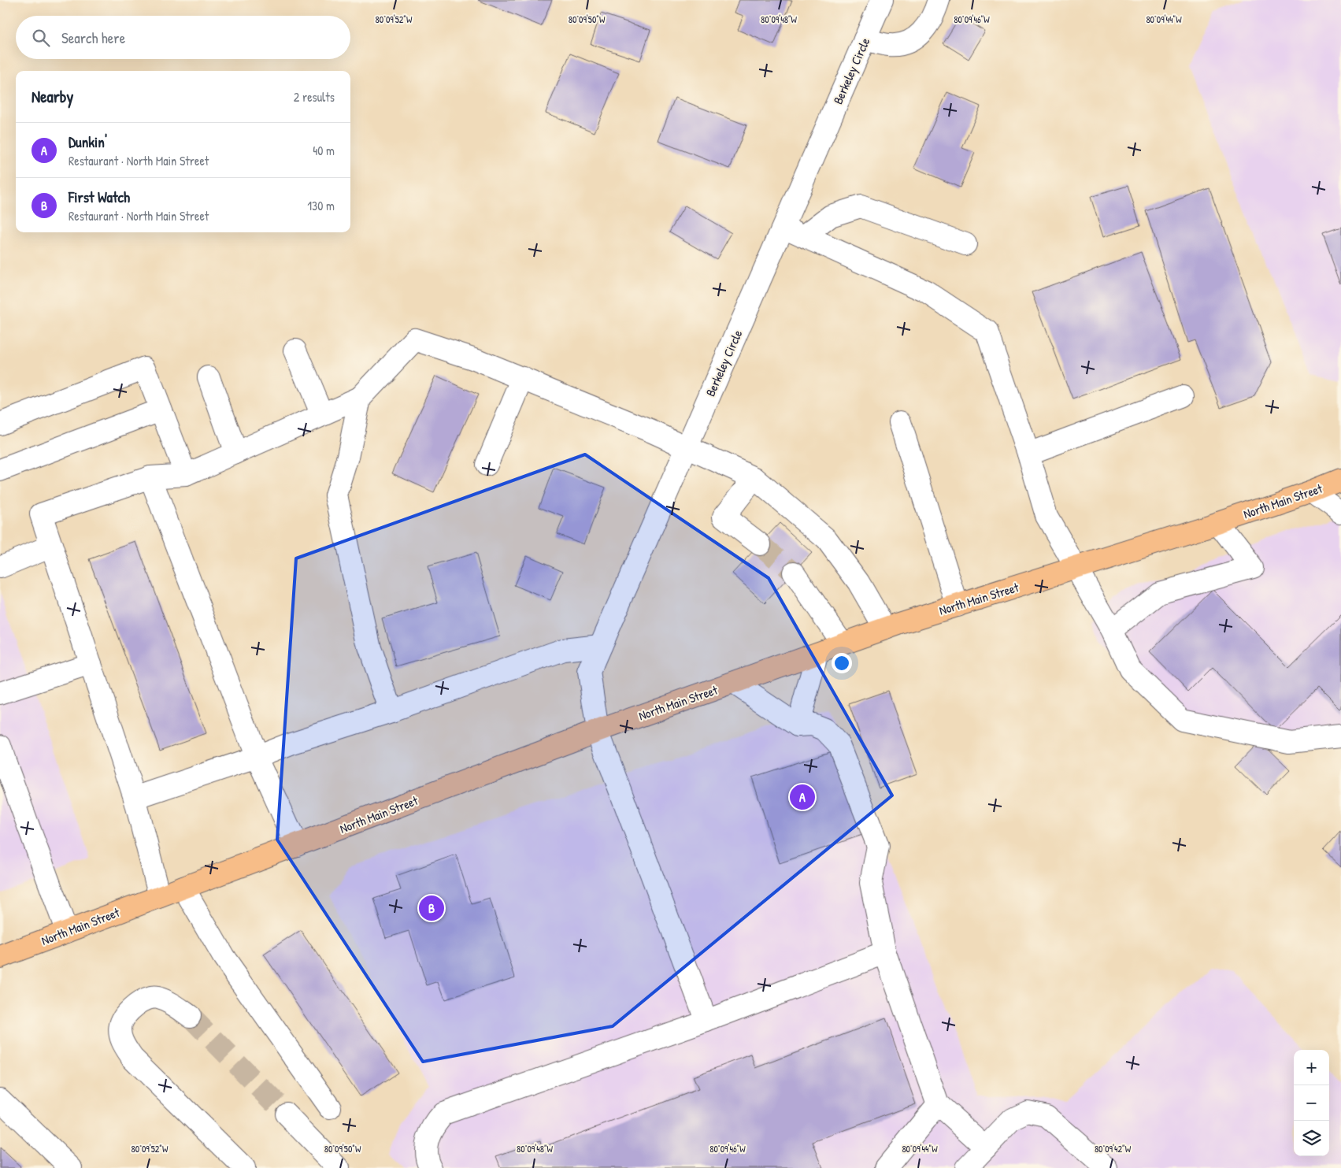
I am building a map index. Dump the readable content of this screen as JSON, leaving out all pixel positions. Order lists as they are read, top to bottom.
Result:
{
  "streets": {
    "main road": ["North Main Street"],
    "street": ["Berkeley Circle"]
  },
  "crossings": [
    ["Berkeley Circle", "North Main Street"]
  ],
  "page": {
    "search": "Search here",
    "heading": ["Nearby", "2 results"],
    "list": [
      {
        "mark": "A",
        "name": "Dunkin'",
        "note": "Restaurant · North Main Street",
        "value": "40 m"
      },
      {
        "mark": "B",
        "name": "First Watch",
        "note": "Restaurant · North Main Street",
        "value": "130 m"
      }
    ],
    "pins": ["A", "B"],
    "map_buttons": ["+", "−"]
  },
  "coordinates": [
    "80°09'52\"W",
    "80°09'50\"W",
    "80°09'48\"W",
    "80°09'46\"W",
    "80°09'44\"W",
    "80°09'42\"W"
  ]
}
